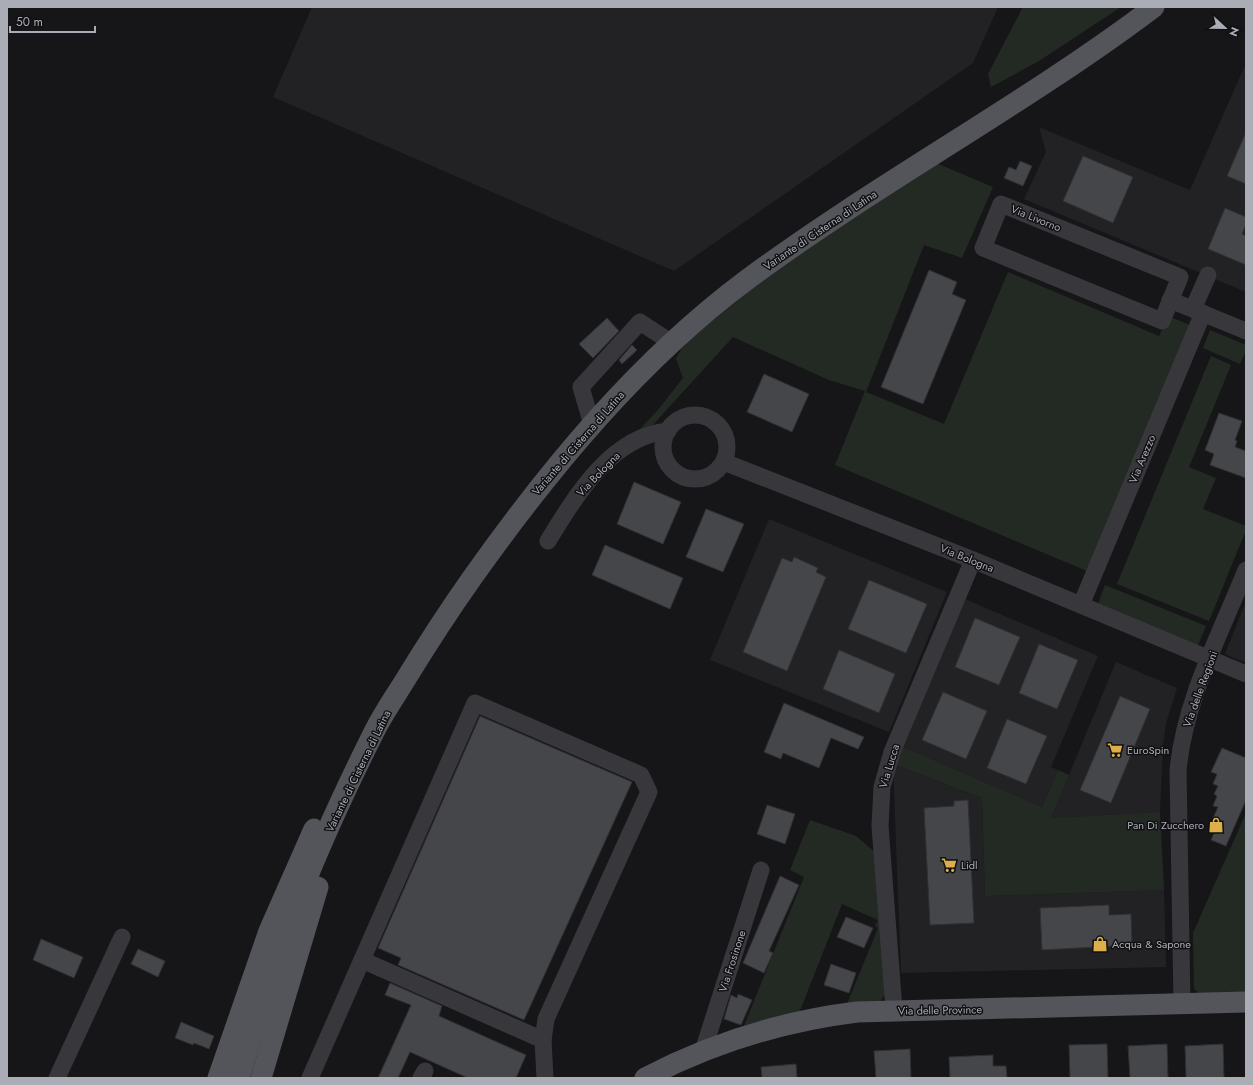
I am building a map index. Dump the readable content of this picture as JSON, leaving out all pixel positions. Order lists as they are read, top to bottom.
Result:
{
  "streets": {
    "main road": ["Variante di Cisterna di Latina", "Via delle Province"],
    "street": [
      "Via Livorno",
      "Via Arezzo",
      "Via Bologna",
      "Via delle Regioni",
      "Via Lucca",
      "Via Frosinone"
    ]
  },
  "crossings": [
    ["Via Arezzo", "Via Bologna"],
    ["Via Bologna", "Via delle Regioni"],
    ["Via Bologna", "Via Lucca"],
    ["Via delle Regioni", "Via delle Province"],
    ["Via Lucca", "Via delle Province"],
    ["Via Frosinone", "Via delle Province"]
  ],
  "places": {
    "supermarket": ["EuroSpin", "Lidl"],
    "shop": ["Pan Di Zucchero", "Acqua & Sapone"]
  },
  "scale_bar": "50 m",
  "north": "right"
}
